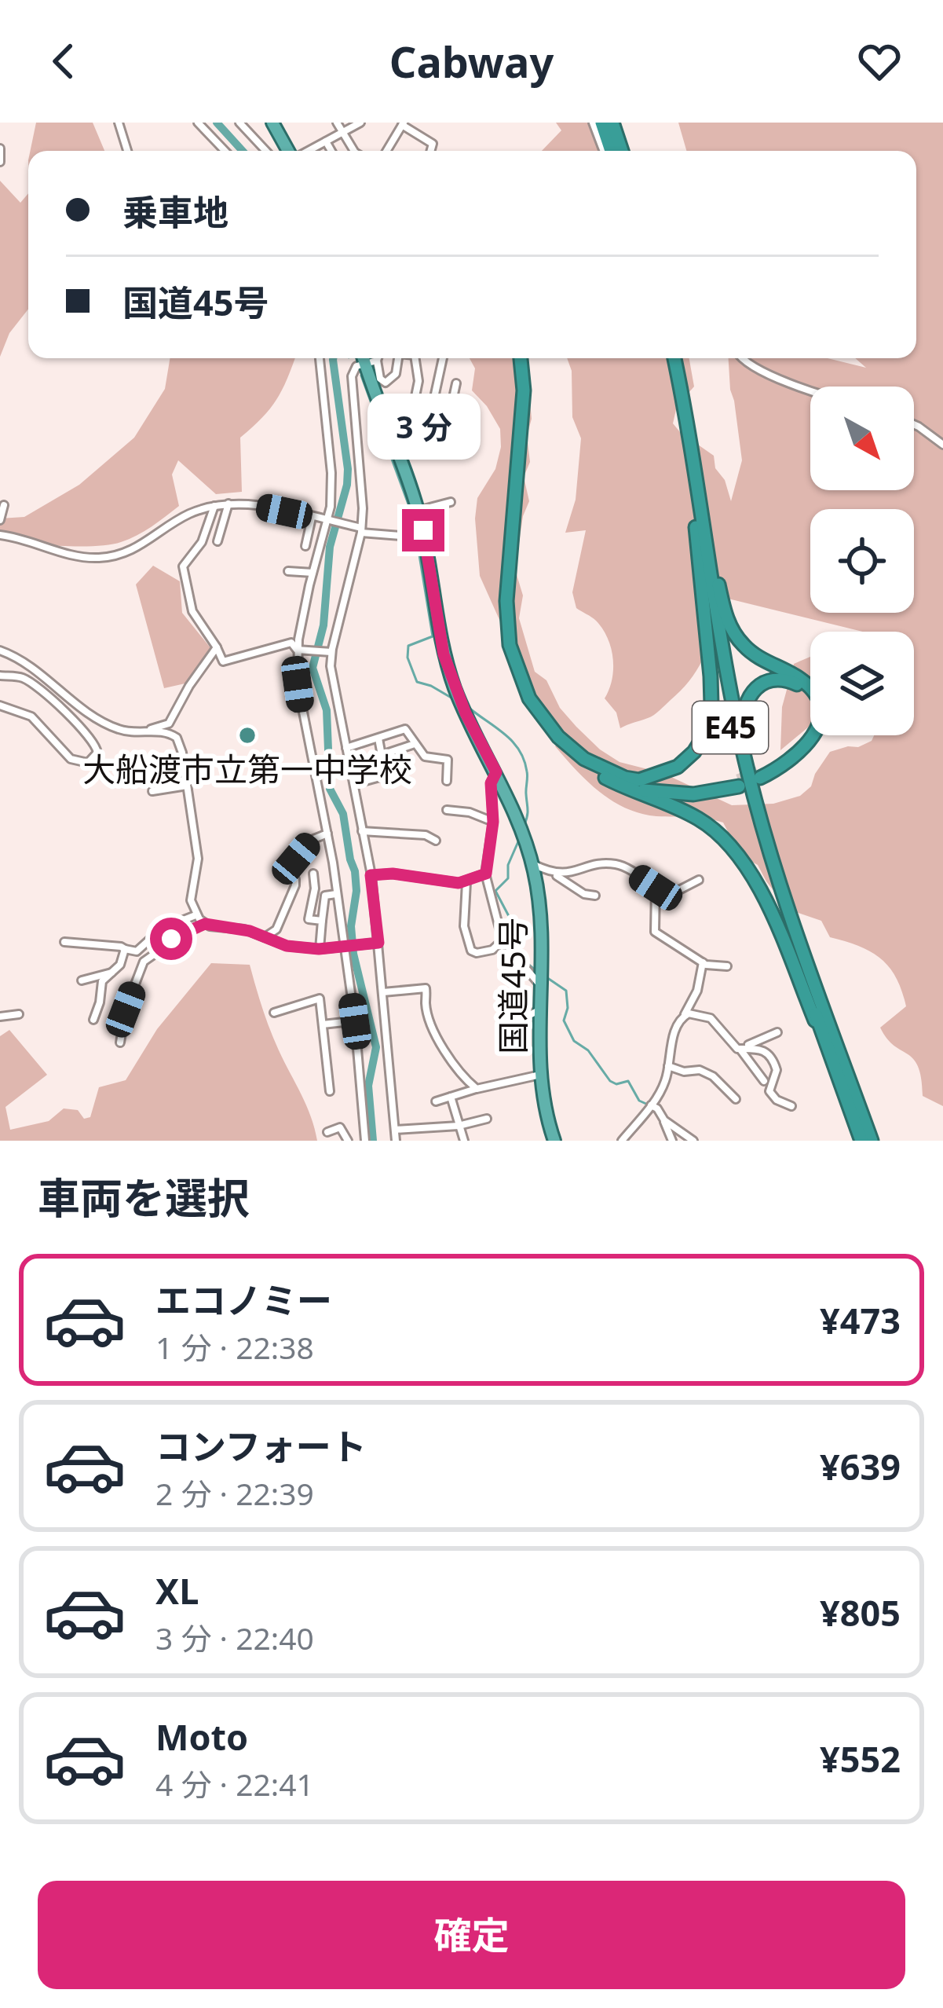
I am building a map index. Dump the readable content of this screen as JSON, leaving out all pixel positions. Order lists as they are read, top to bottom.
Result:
{
  "streets": {
    "highway": ["E45", "国道45号"]
  },
  "places": ["大船渡市立第一中学校"],
  "north": "bottom right",
  "page": {
    "header": "Cabway",
    "banner": ["乗車地", "国道45号"],
    "bubble": "3 分",
    "heading": "車両を選択",
    "list": [
      {
        "name": "エコノミー",
        "note": "1 分 · 22:38",
        "value": "¥473"
      },
      {
        "name": "コンフォート",
        "note": "2 分 · 22:39",
        "value": "¥639"
      },
      {
        "name": "XL",
        "note": "3 分 · 22:40",
        "value": "¥805"
      },
      {
        "name": "Moto",
        "note": "4 分 · 22:41",
        "value": "¥552"
      }
    ],
    "buttons": "確定"
  }
}
